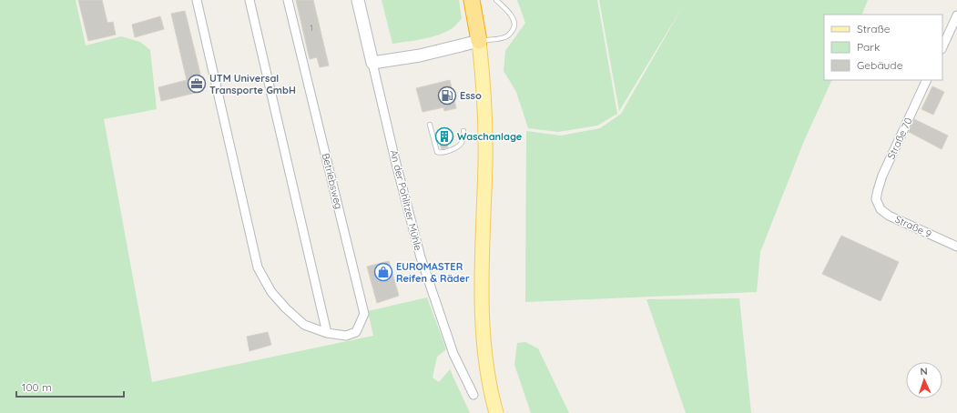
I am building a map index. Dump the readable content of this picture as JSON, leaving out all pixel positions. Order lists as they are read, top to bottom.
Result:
{
  "streets": {
    "main road": ["An der Pohlitzer Mühle"],
    "street": ["Straße 70", "Betriebsweg", "Straße 9"]
  },
  "crossings": [
    ["Straße 70", "Straße 9"]
  ],
  "places": {
    "office": ["UTM Universal Transporte GmbH"],
    "fuel station": ["Esso"],
    "building": ["Waschanlage"],
    "shop": ["EUROMASTER Reifen & Räder"]
  },
  "house_numbers": ["1"],
  "legend": ["Straße", "Park", "Gebäude"],
  "scale_bar": "100 m",
  "north": "top"
}
